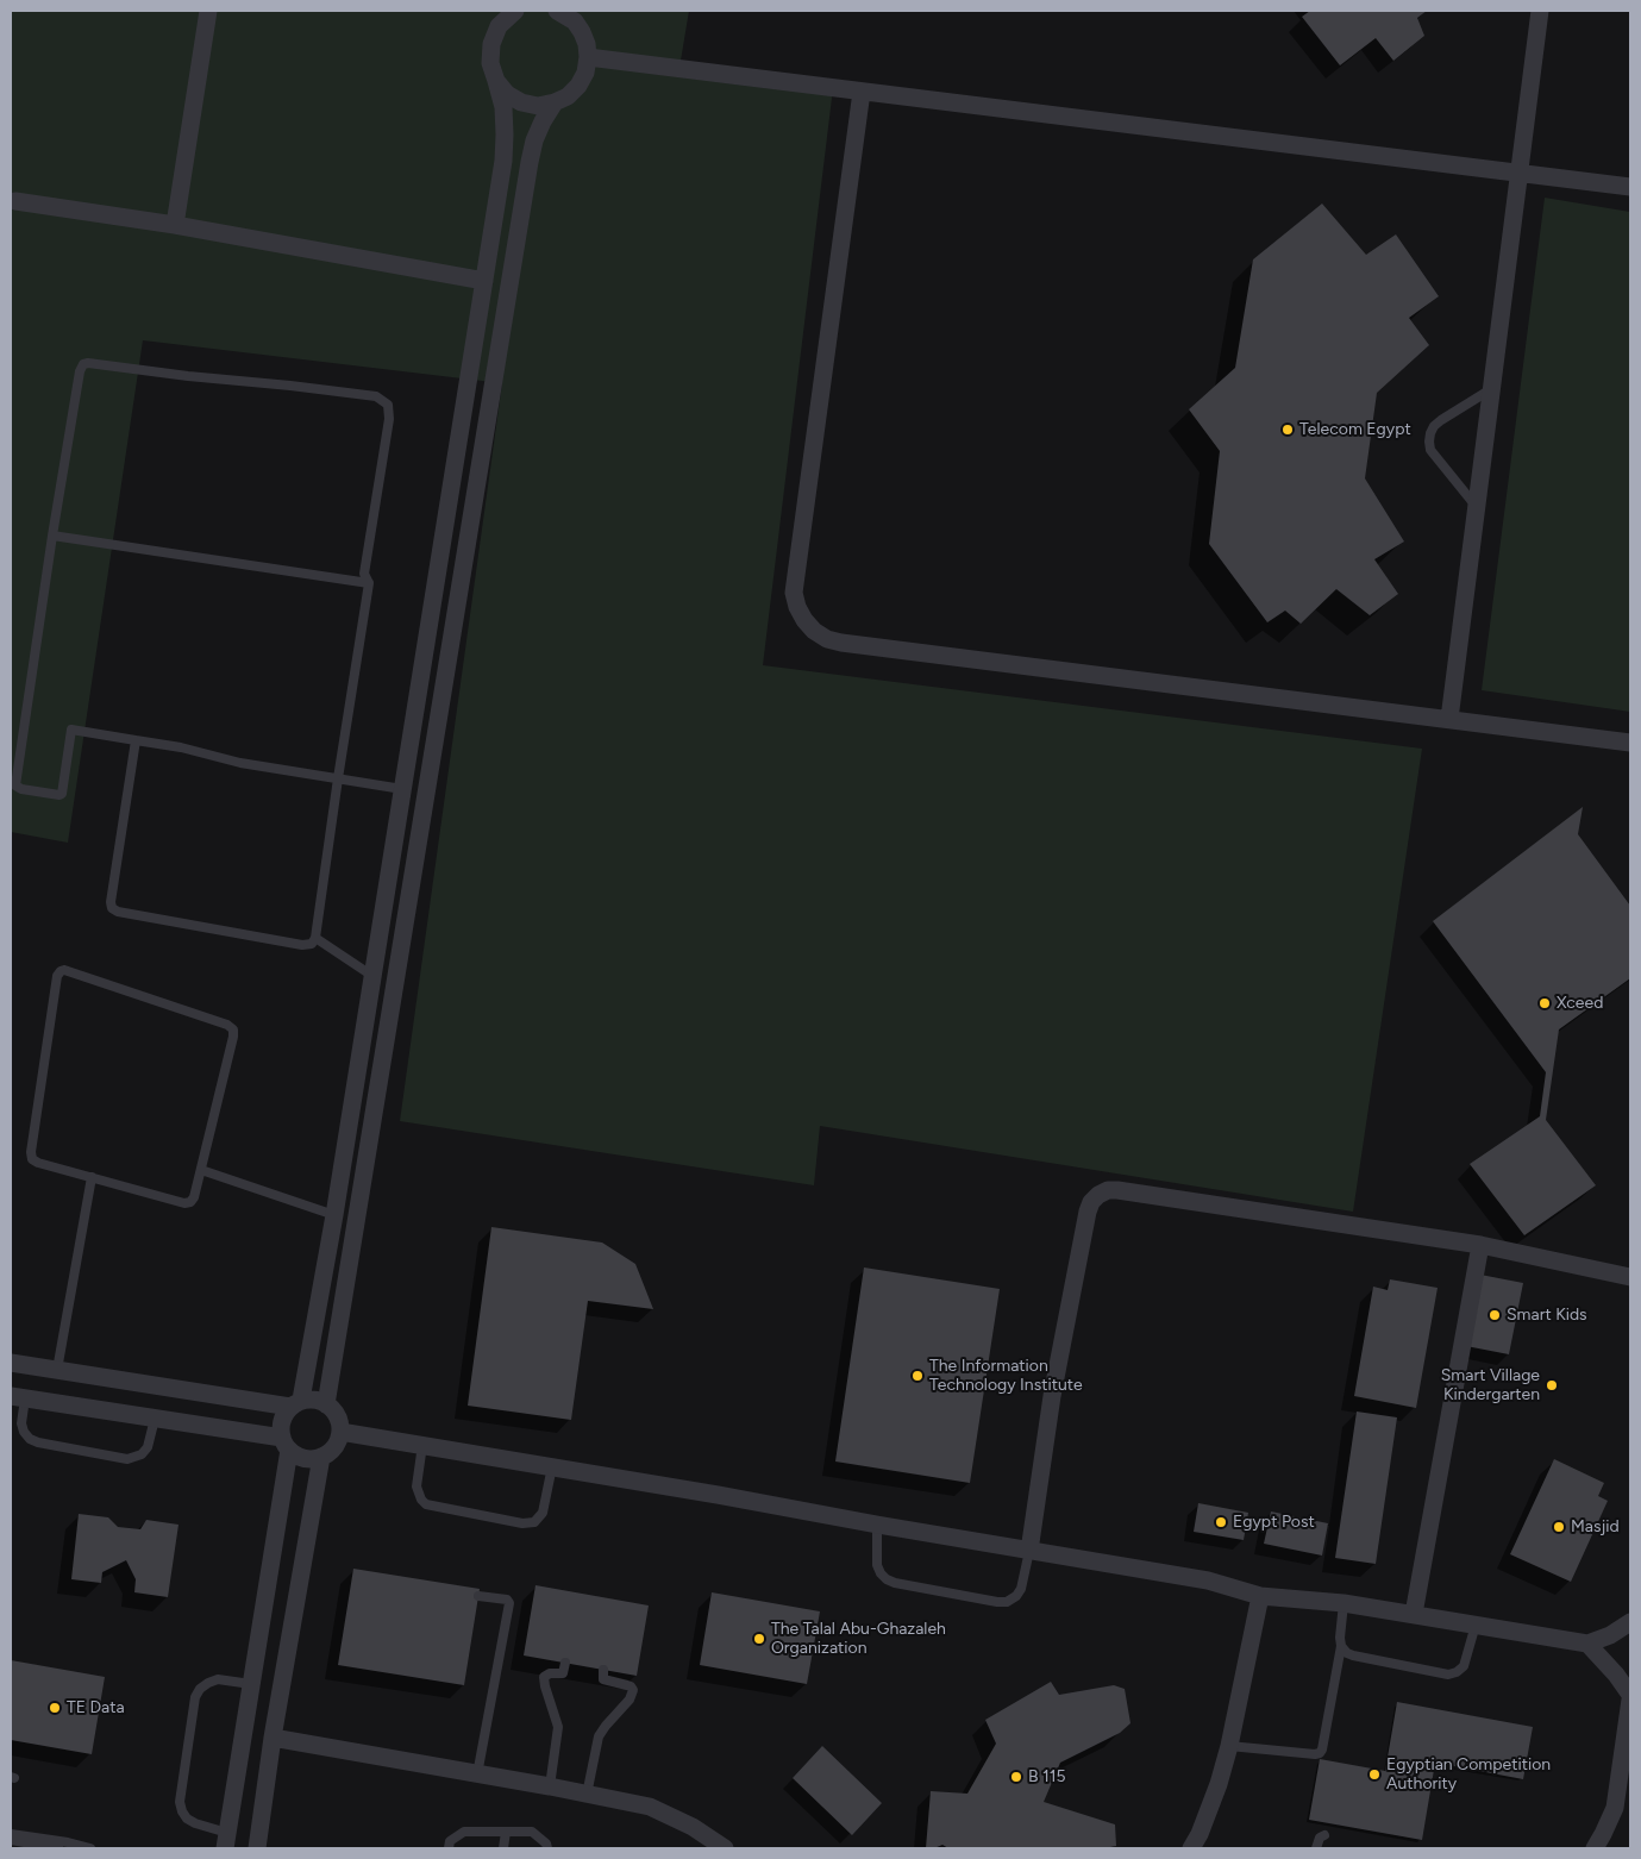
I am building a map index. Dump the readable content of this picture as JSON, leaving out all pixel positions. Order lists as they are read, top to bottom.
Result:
{
  "places": [
    "Telecom Egypt",
    "Xceed",
    "Smart Kids",
    "The Information Technology Institute",
    "Smart Village Kindergarten",
    "Egypt Post",
    "Masjid",
    "The Talal Abu-Ghazaleh Organization",
    "TE Data",
    "Egyptian Competition Authority",
    "B 115"
  ]
}
